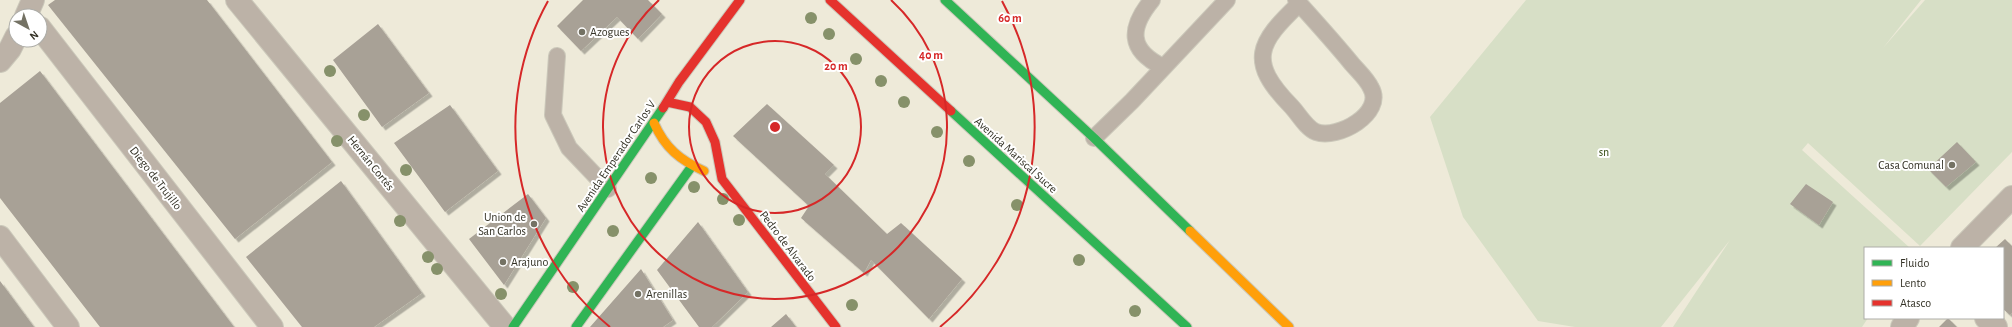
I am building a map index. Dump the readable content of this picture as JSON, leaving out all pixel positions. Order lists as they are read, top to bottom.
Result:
{
  "streets": {
    "main road": ["Avenida Mariscal Sucre", "Avenida Emperador Carlos V", "Pedro de Alvarado"],
    "street": ["Hernán Cortés", "Diego de Trujillo"]
  },
  "crossings": [
    ["Avenida Emperador Carlos V", "Pedro de Alvarado"]
  ],
  "parks": ["sn"],
  "places": [
    "Azogues",
    "Casa Comunal",
    "Union de San Carlos",
    "Arajuno",
    "Arenillas"
  ],
  "legend": ["Fluido", "Lento", "Atasco"],
  "north": "bottom right",
  "rings": ["60 m", "40 m", "20 m"]
}
